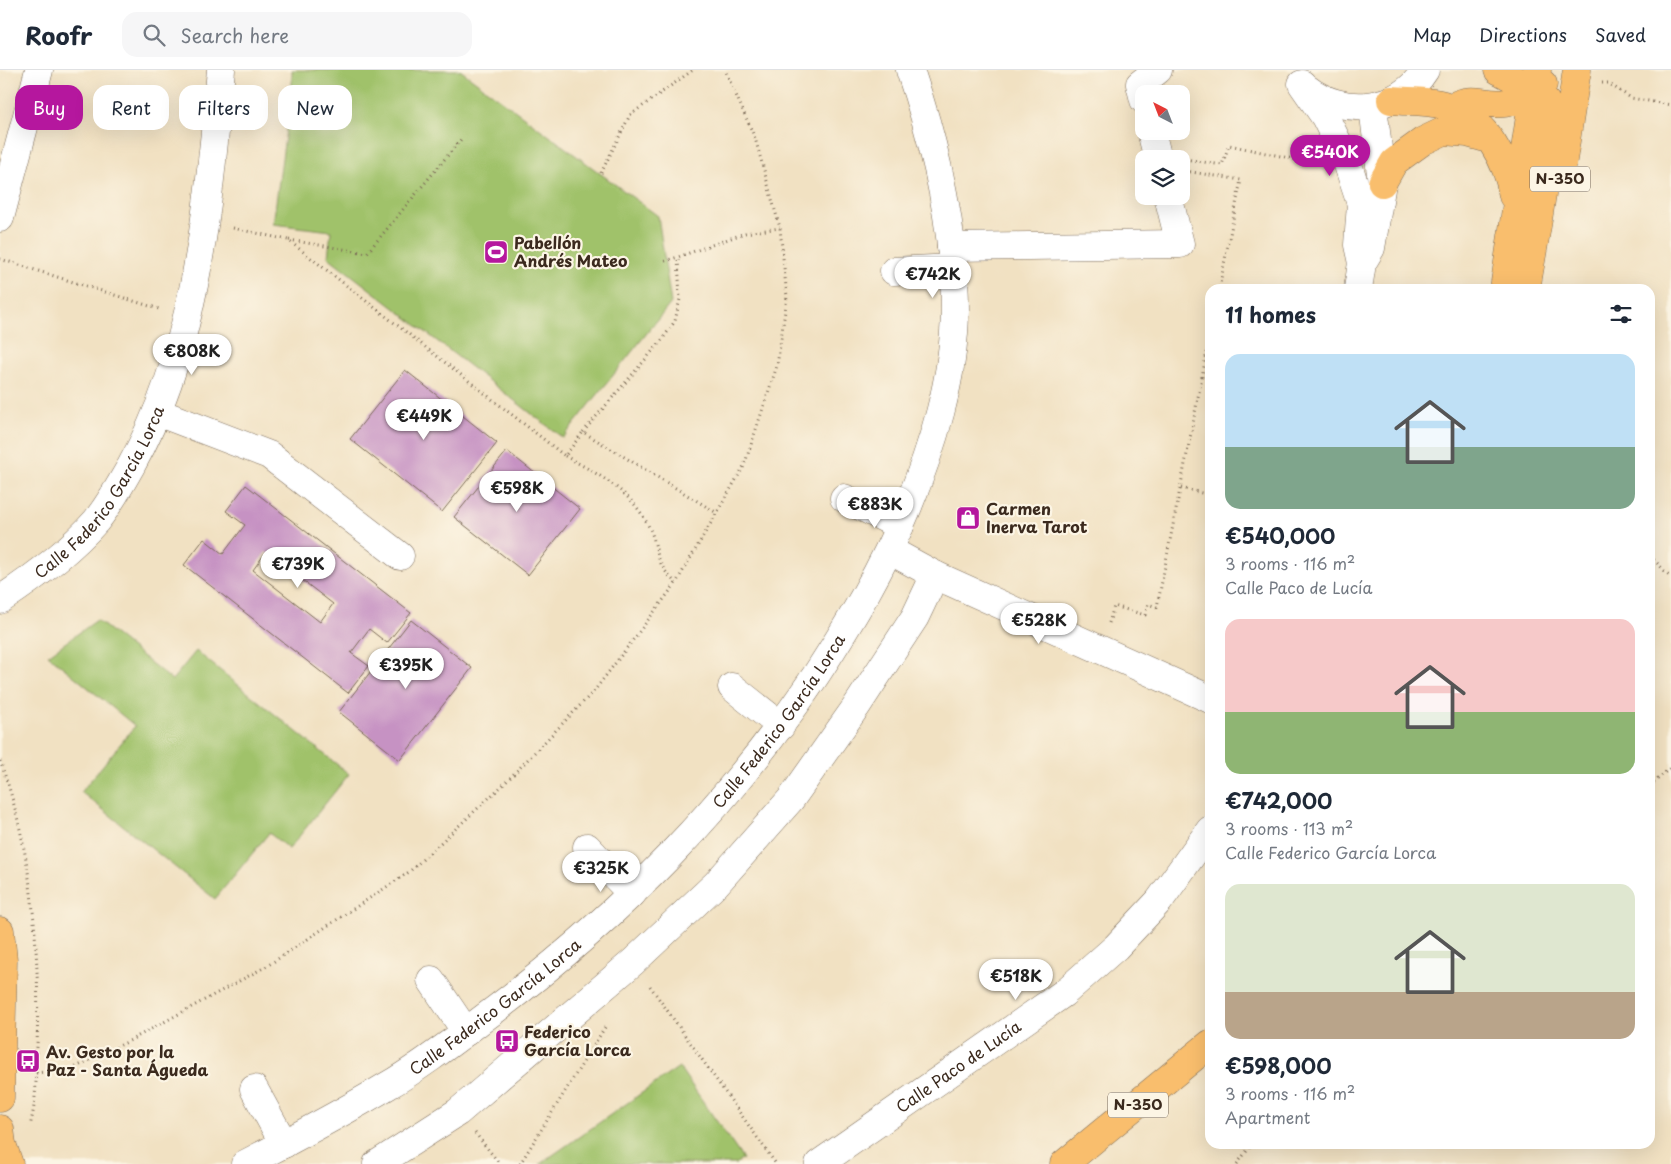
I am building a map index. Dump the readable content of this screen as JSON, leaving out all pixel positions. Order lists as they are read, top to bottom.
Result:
{
  "streets": {
    "main road": ["N-350"],
    "street": ["Calle Federico García Lorca", "Calle Paco de Lucía"]
  },
  "places": {
    "sports": ["Pabellón Andrés Mateo"],
    "shop": ["Carmen Inerva Tarot"],
    "bus stop": ["Federico García Lorca", "Av. Gesto por la Paz - Santa Águeda"]
  },
  "north": "top left",
  "page": {
    "header": "Roofr",
    "search": "Search here",
    "nav": ["Map", "Directions", "Saved"],
    "chip": [
      "Buy",
      "Rent",
      "Filters",
      "New"
    ],
    "price": [
      "€540K",
      "€742K",
      "€808K",
      "€449K",
      "€598K",
      "€883K",
      "€739K",
      "€528K",
      "€395K",
      "€325K",
      "€518K"
    ],
    "heading": "11 homes",
    "list": [
      {
        "name": "€540,000",
        "note": "3 rooms · 116 m² · Calle Paco de Lucía"
      },
      {
        "name": "€742,000",
        "note": "3 rooms · 113 m² · Calle Federico García Lorca"
      },
      {
        "name": "€598,000",
        "note": "3 rooms · 116 m² · Apartment"
      }
    ]
  }
}
